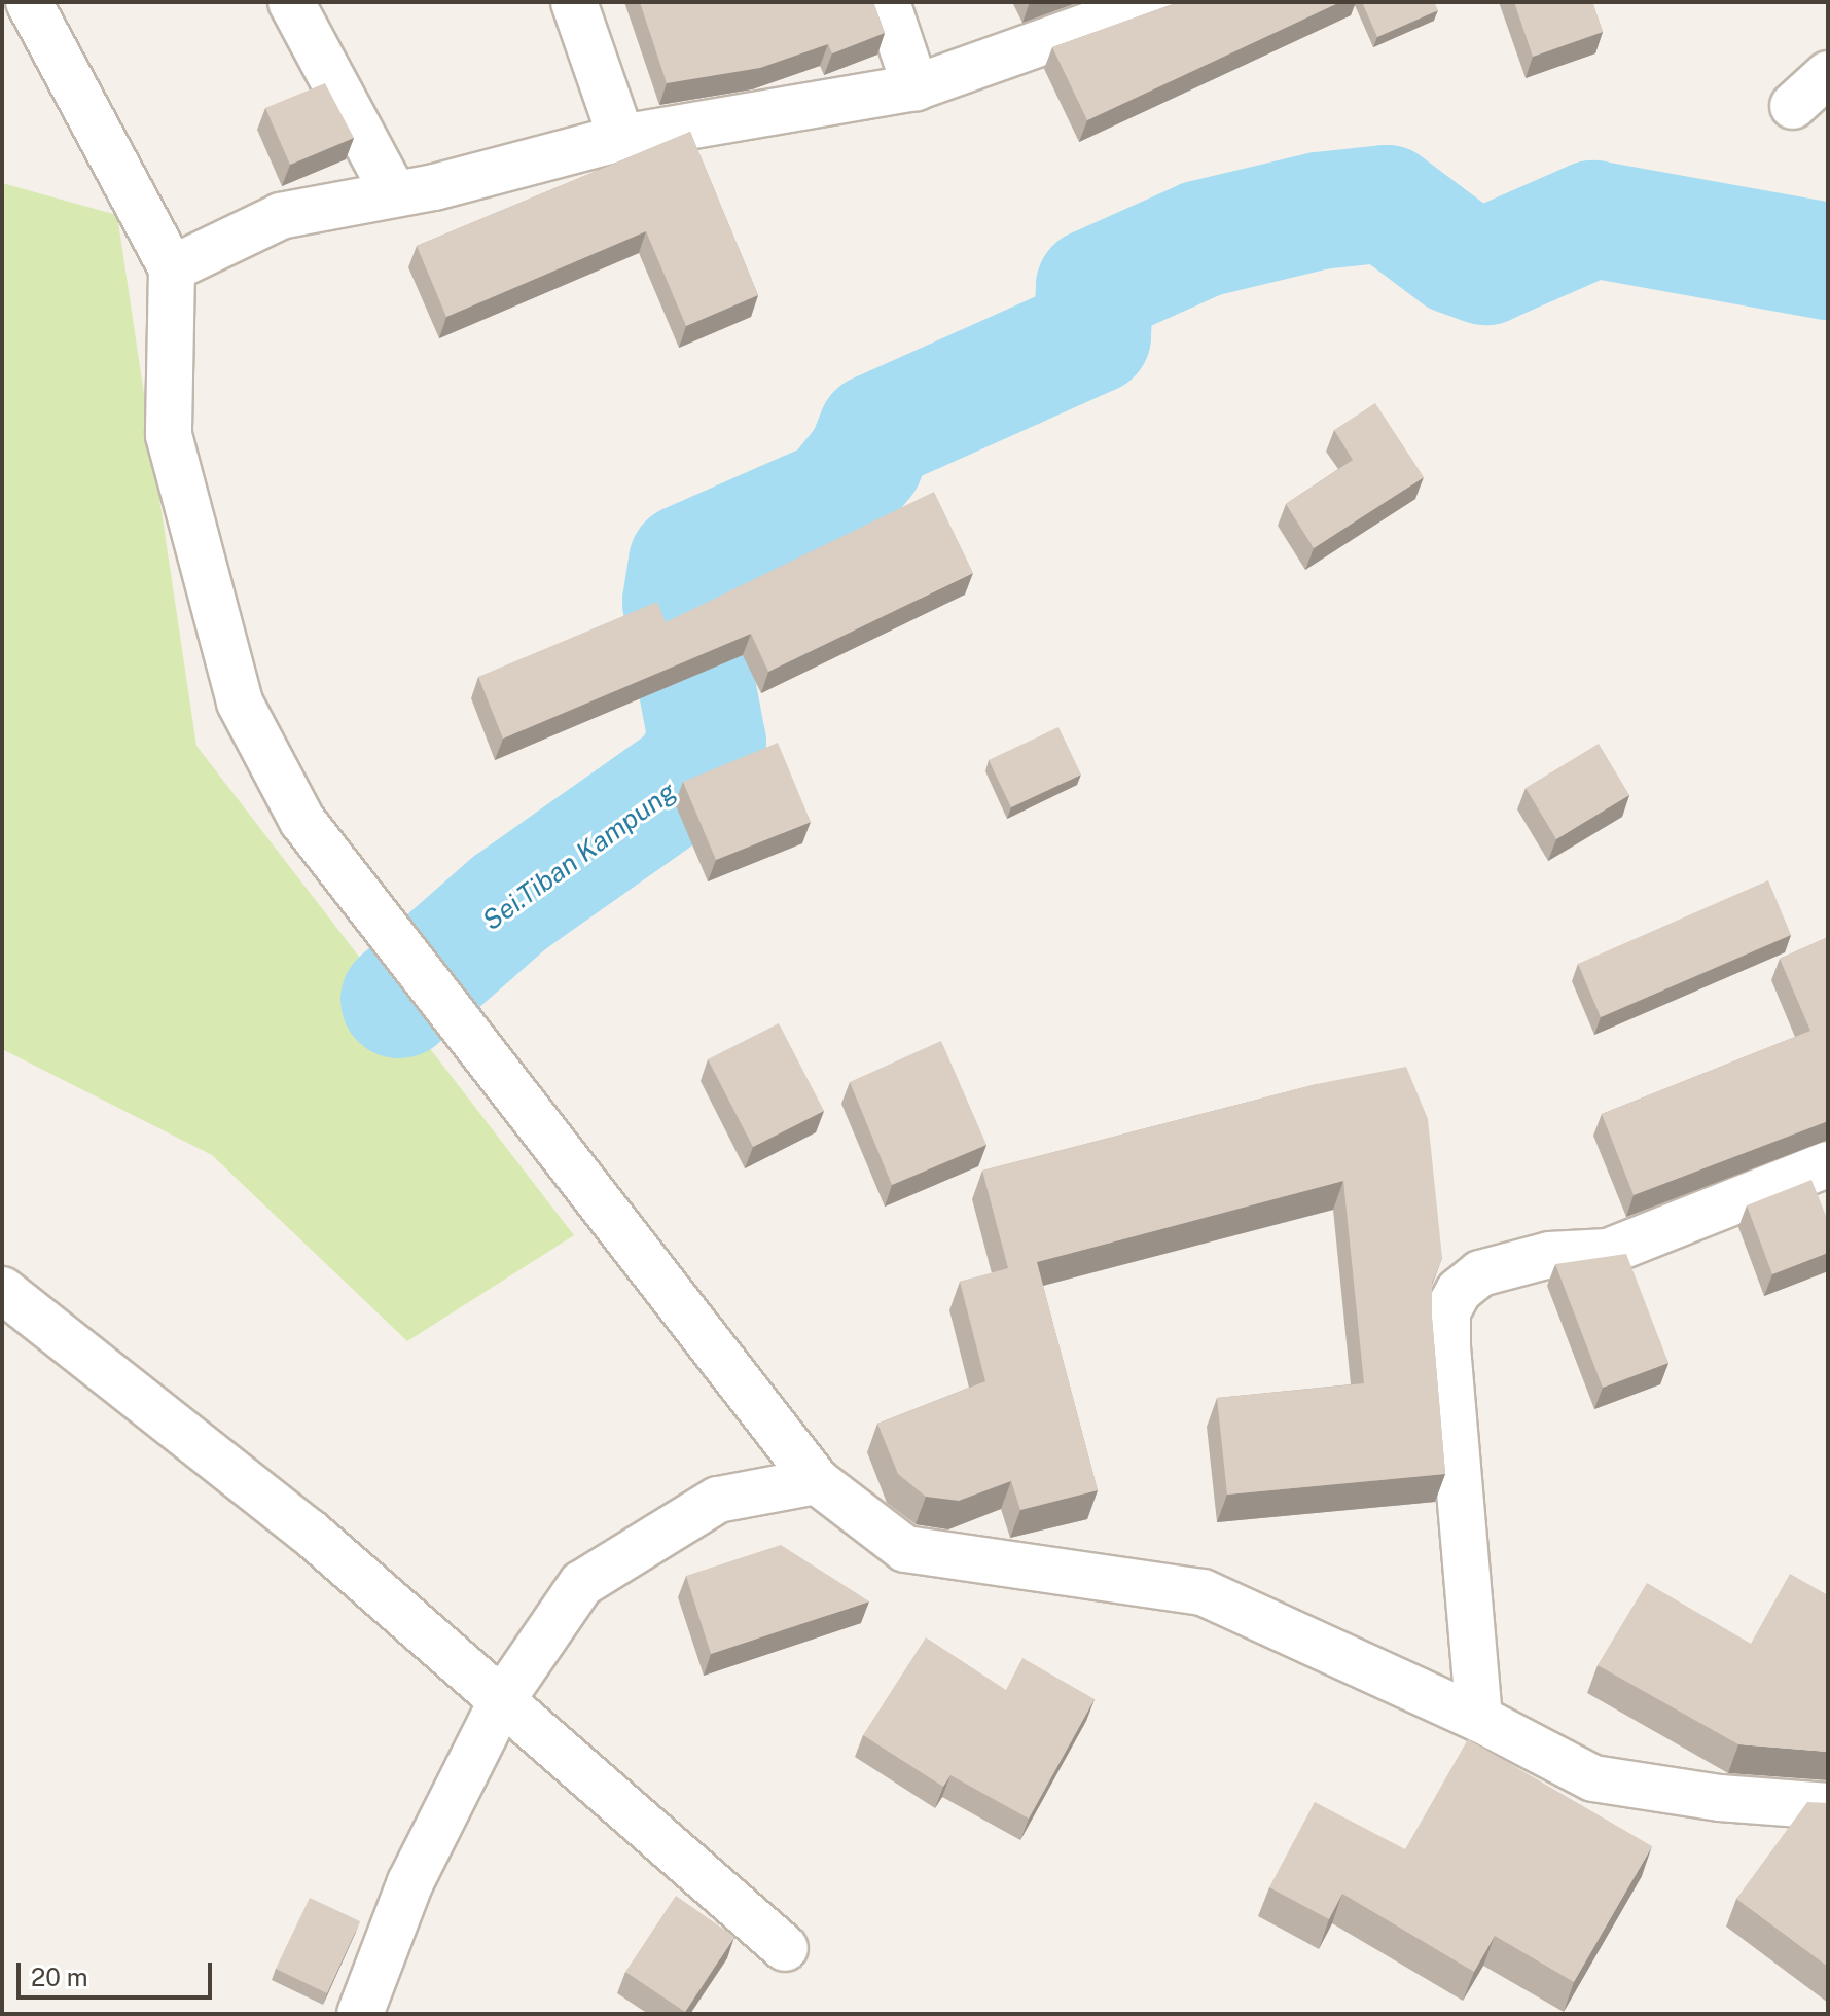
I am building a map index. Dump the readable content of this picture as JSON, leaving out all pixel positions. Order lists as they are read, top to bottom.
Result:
{
  "water": ["Sei.Tiban Kampung"],
  "scale_bar": "20 m"
}
